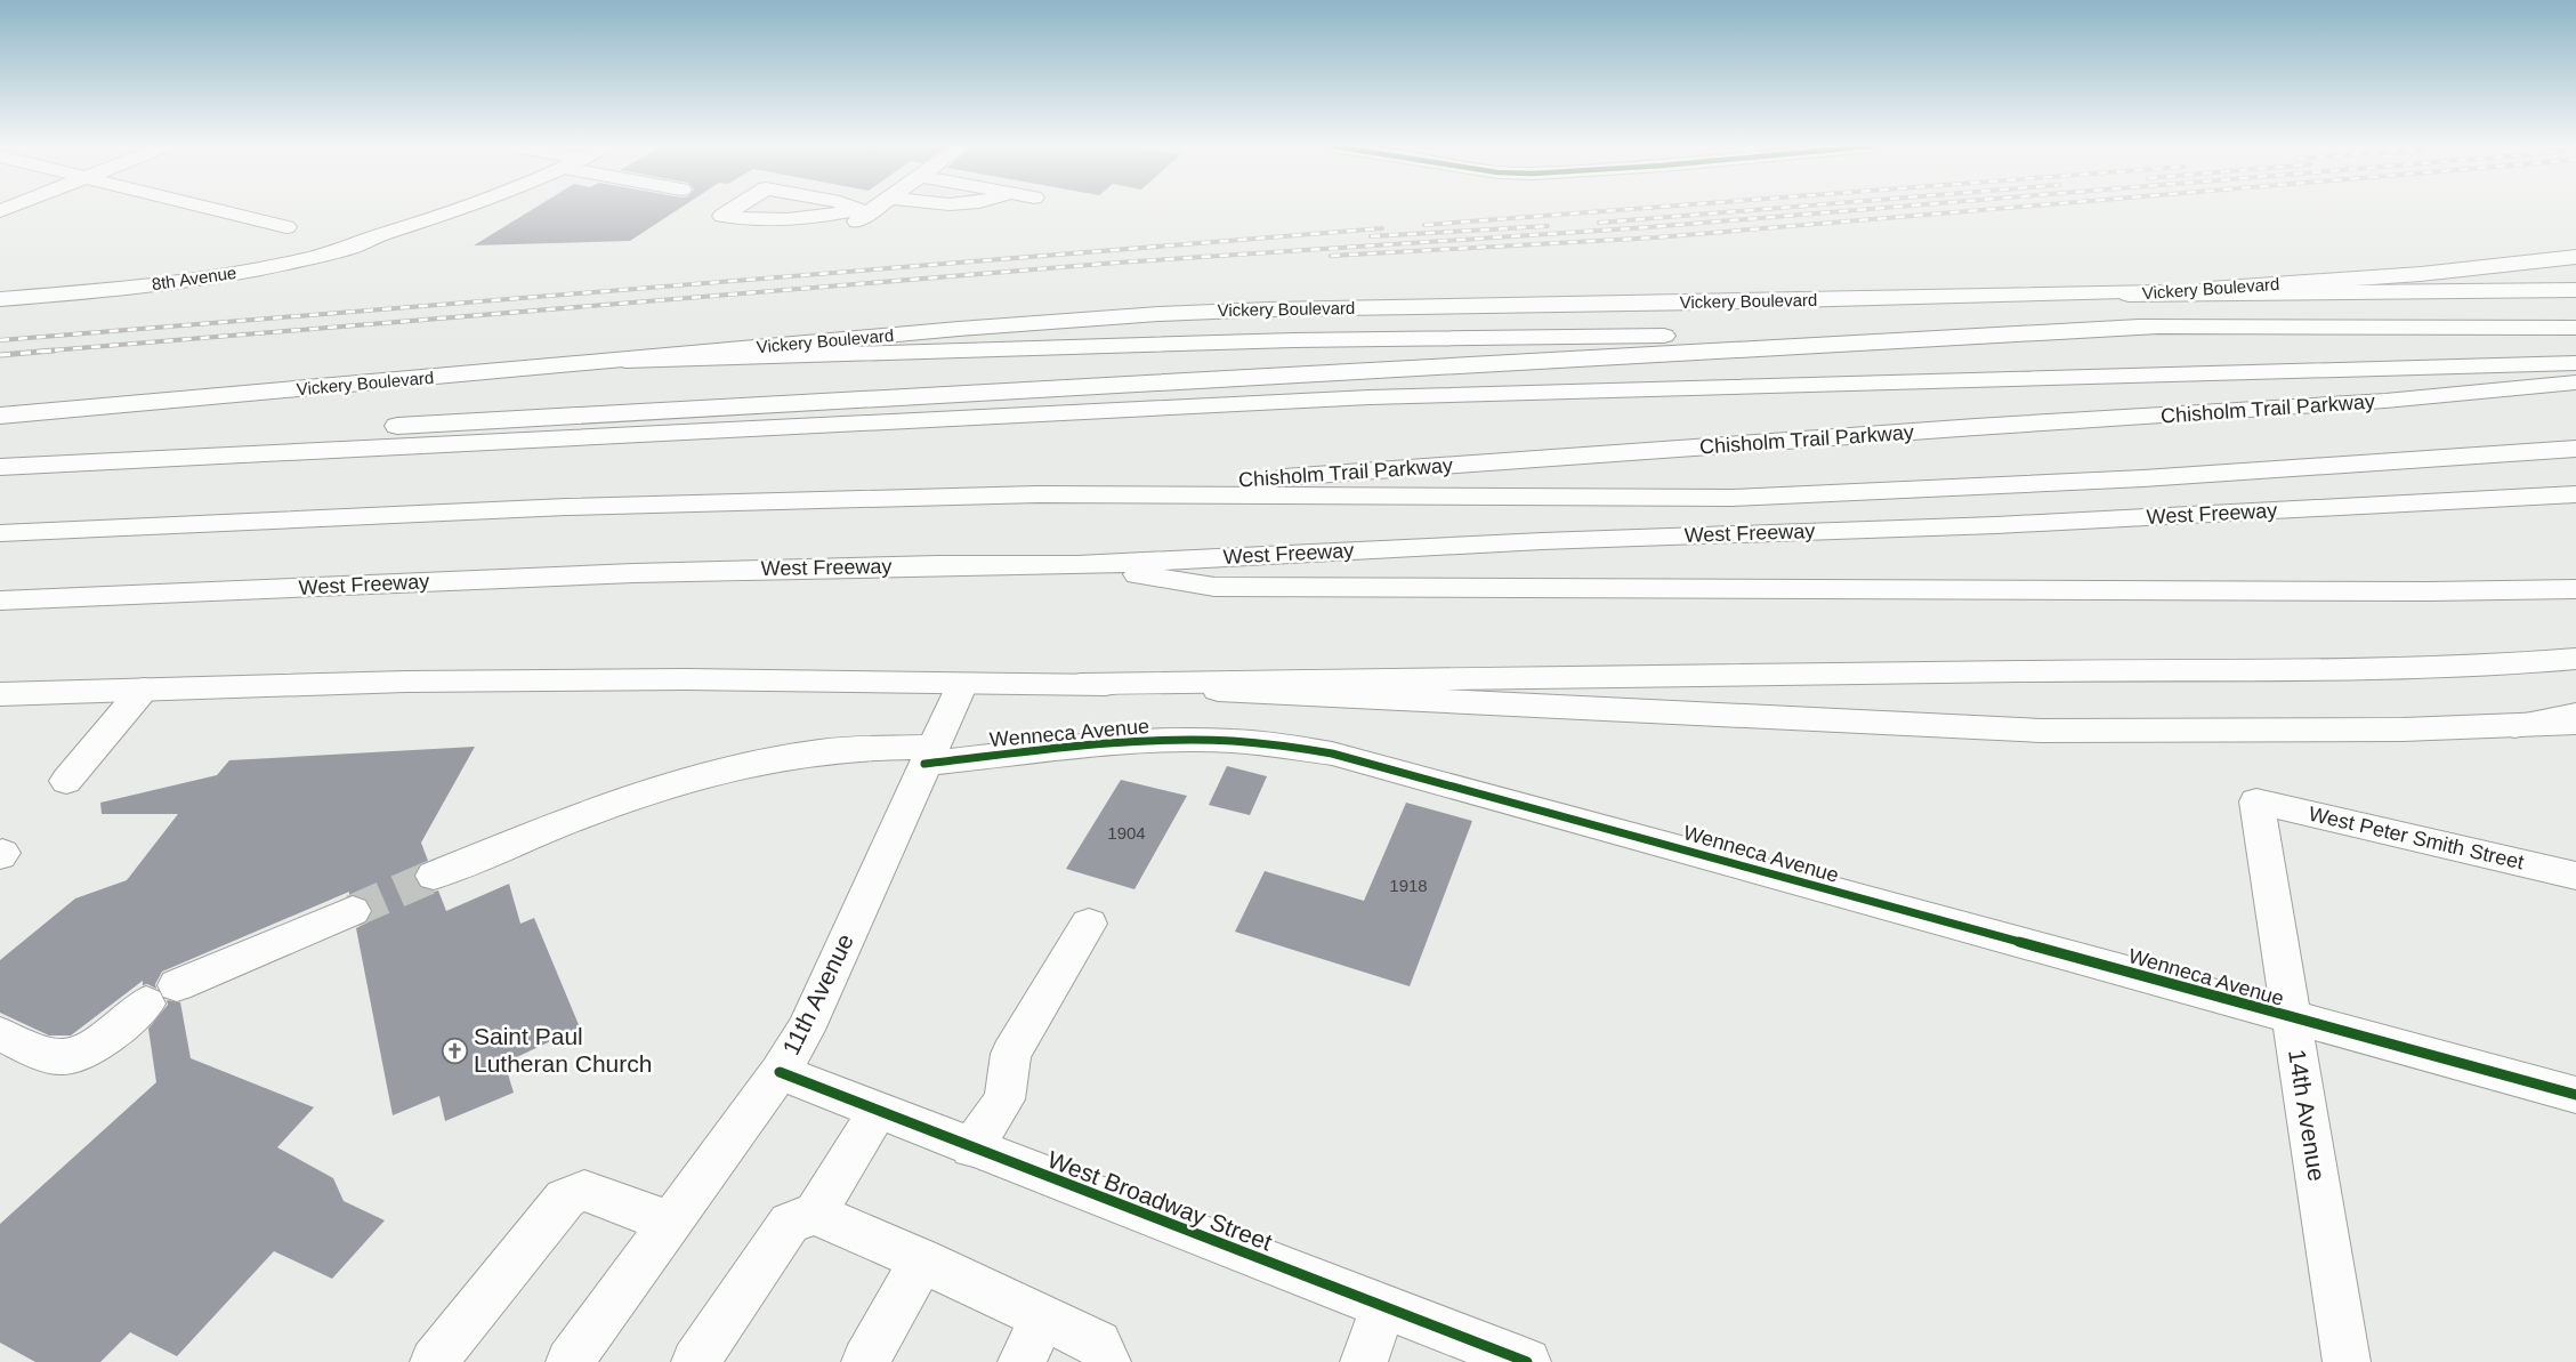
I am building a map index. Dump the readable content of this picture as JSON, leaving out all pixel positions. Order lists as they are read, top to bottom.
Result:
{
  "streets": {
    "main road": [
      "8th Avenue",
      "Vickery Boulevard",
      "Chisholm Trail Parkway",
      "West Freeway",
      "Wenneca Avenue",
      "West Peter Smith Street",
      "11th Avenue",
      "14th Avenue",
      "West Broadway Street"
    ]
  },
  "crossings": [
    ["Chisholm Trail Parkway", "West Freeway"],
    ["Wenneca Avenue", "11th Avenue"],
    ["Wenneca Avenue", "14th Avenue"],
    ["West Peter Smith Street", "14th Avenue"],
    ["11th Avenue", "West Broadway Street"]
  ],
  "places": {
    "church": ["Saint Paul Lutheran Church"]
  },
  "house_numbers": ["1904", "1918"]
}
